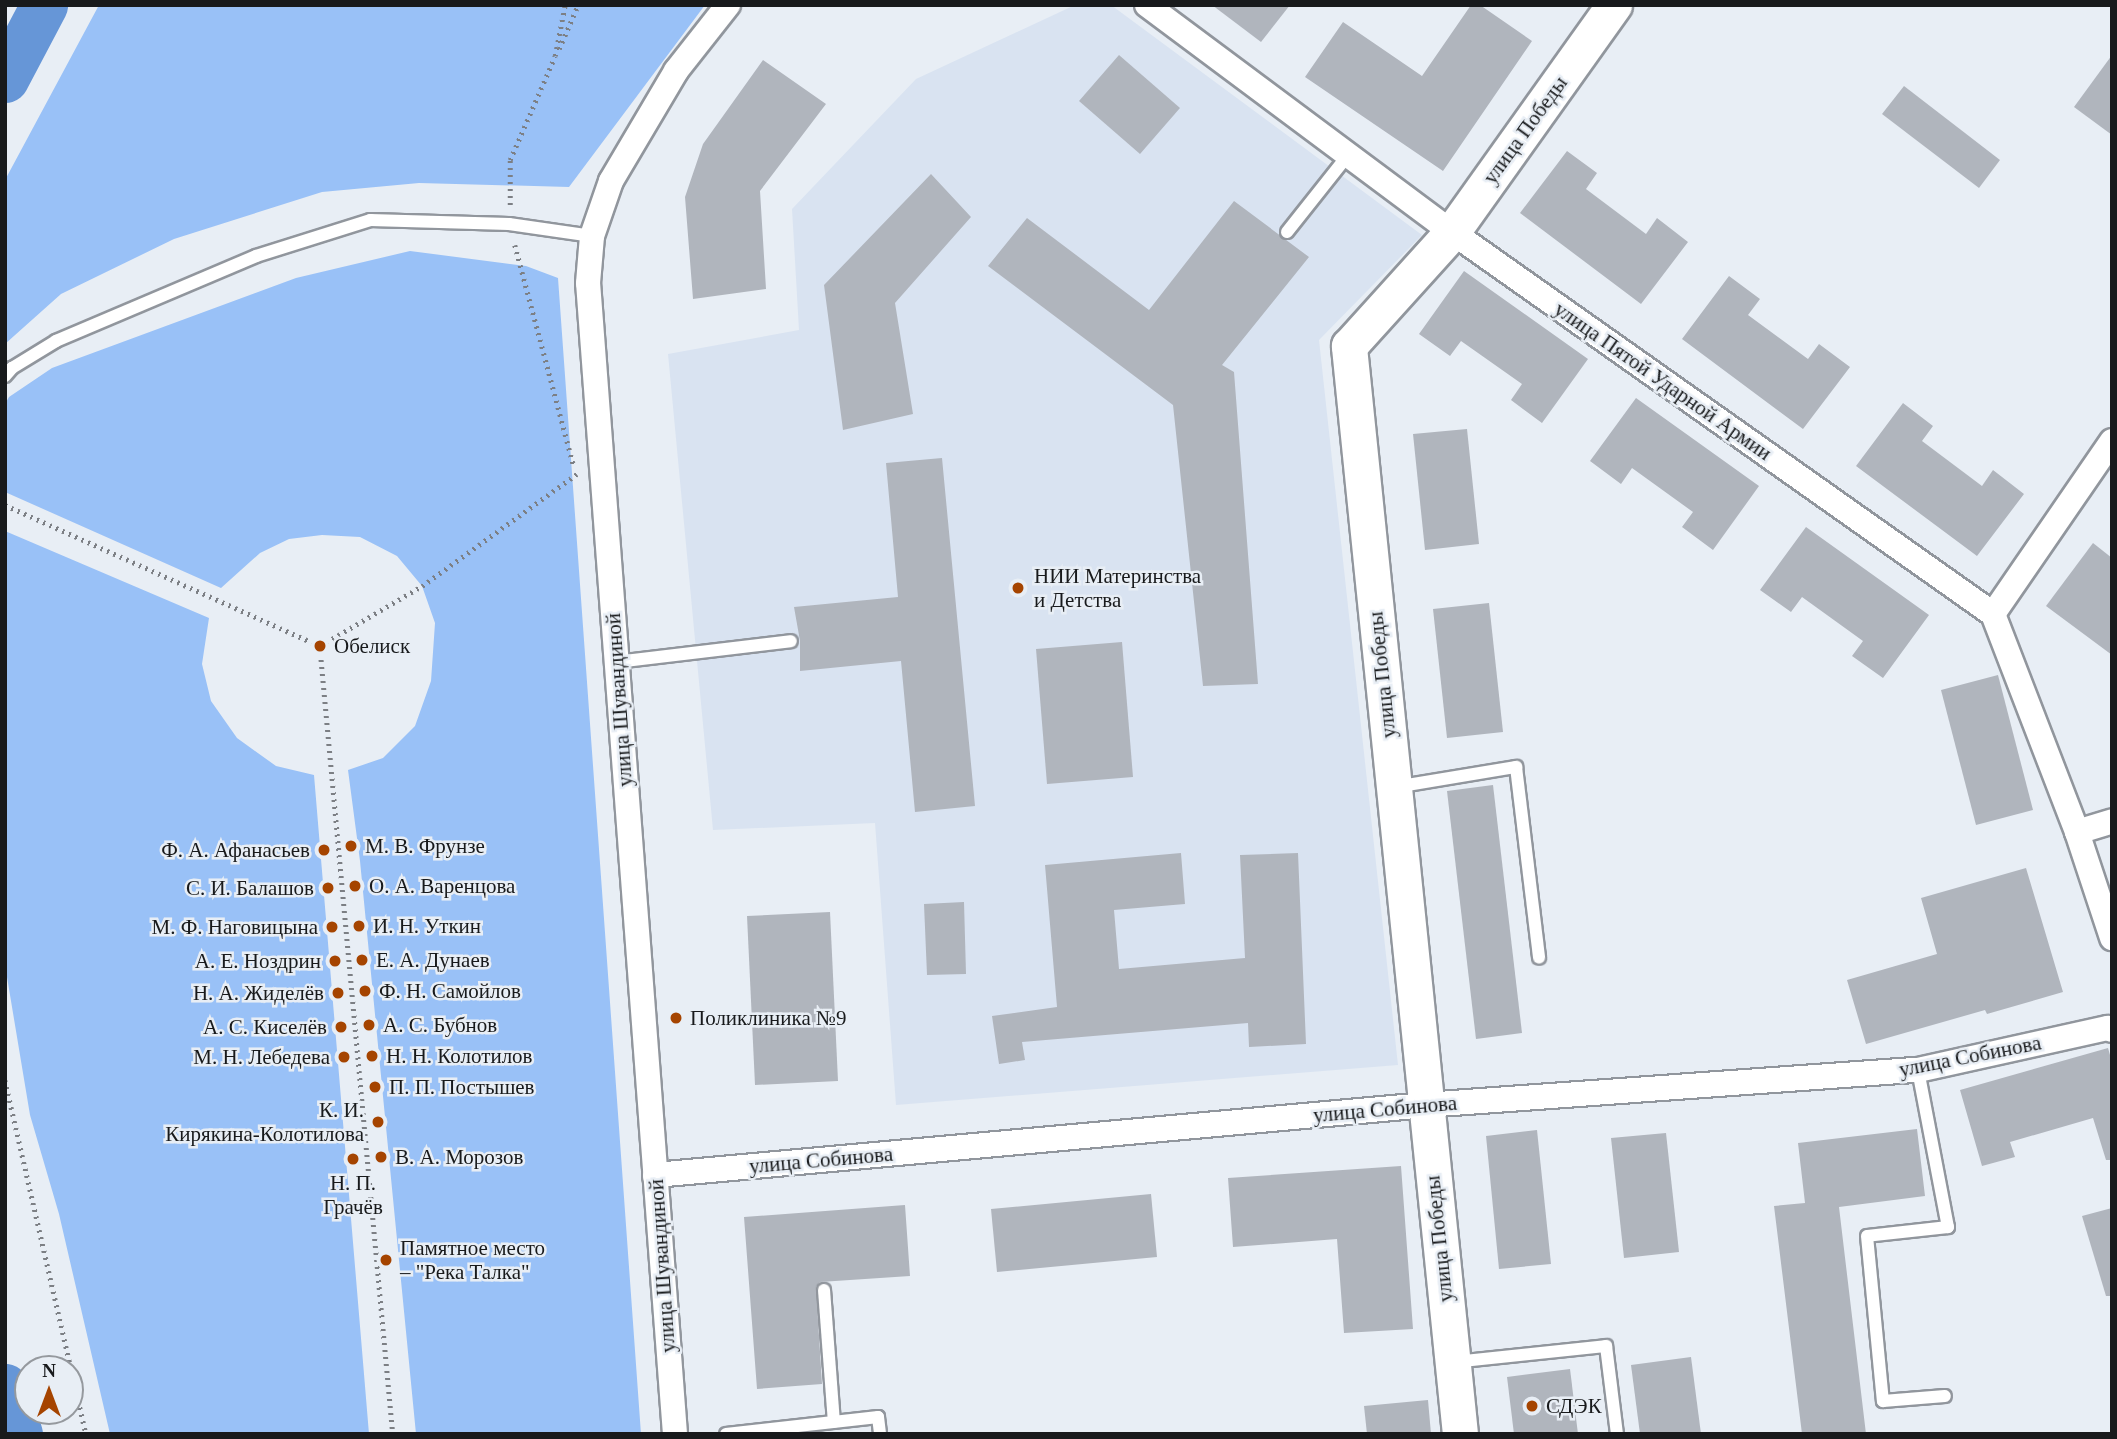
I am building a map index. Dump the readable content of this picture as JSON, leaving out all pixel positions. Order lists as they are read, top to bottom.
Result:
{
  "streets": {
    "street": [
      "улица Победы",
      "улица Пятой Ударной Армии",
      "улица Шувандиной",
      "улица Собинова"
    ]
  },
  "crossings": [
    ["улица Победы", "улица Пятой Ударной Армии"],
    ["улица Победы", "улица Собинова"],
    ["улица Шувандиной", "улица Собинова"]
  ],
  "places": [
    "НИИ Материнства и Детства",
    "Обелиск",
    "М. В. Фрунзе",
    "Ф. А. Афанасьев",
    "О. А. Варенцова",
    "С. И. Балашов",
    "И. Н. Уткин",
    "М. Ф. Наговицына",
    "Е. А. Дунаев",
    "А. Е. Ноздрин",
    "Ф. Н. Самойлов",
    "Н. А. Жиделёв",
    "Поликлиника №9",
    "А. С. Бубнов",
    "А. С. Киселёв",
    "Н. Н. Колотилов",
    "М. Н. Лебедева",
    "П. П. Постышев",
    "К. И. Кирякина-Колотилова",
    "В. А. Морозов",
    "Н. П. Грачёв",
    "Памятное место – \"Река Талка\"",
    "СДЭК"
  ],
  "north": "top"
}
